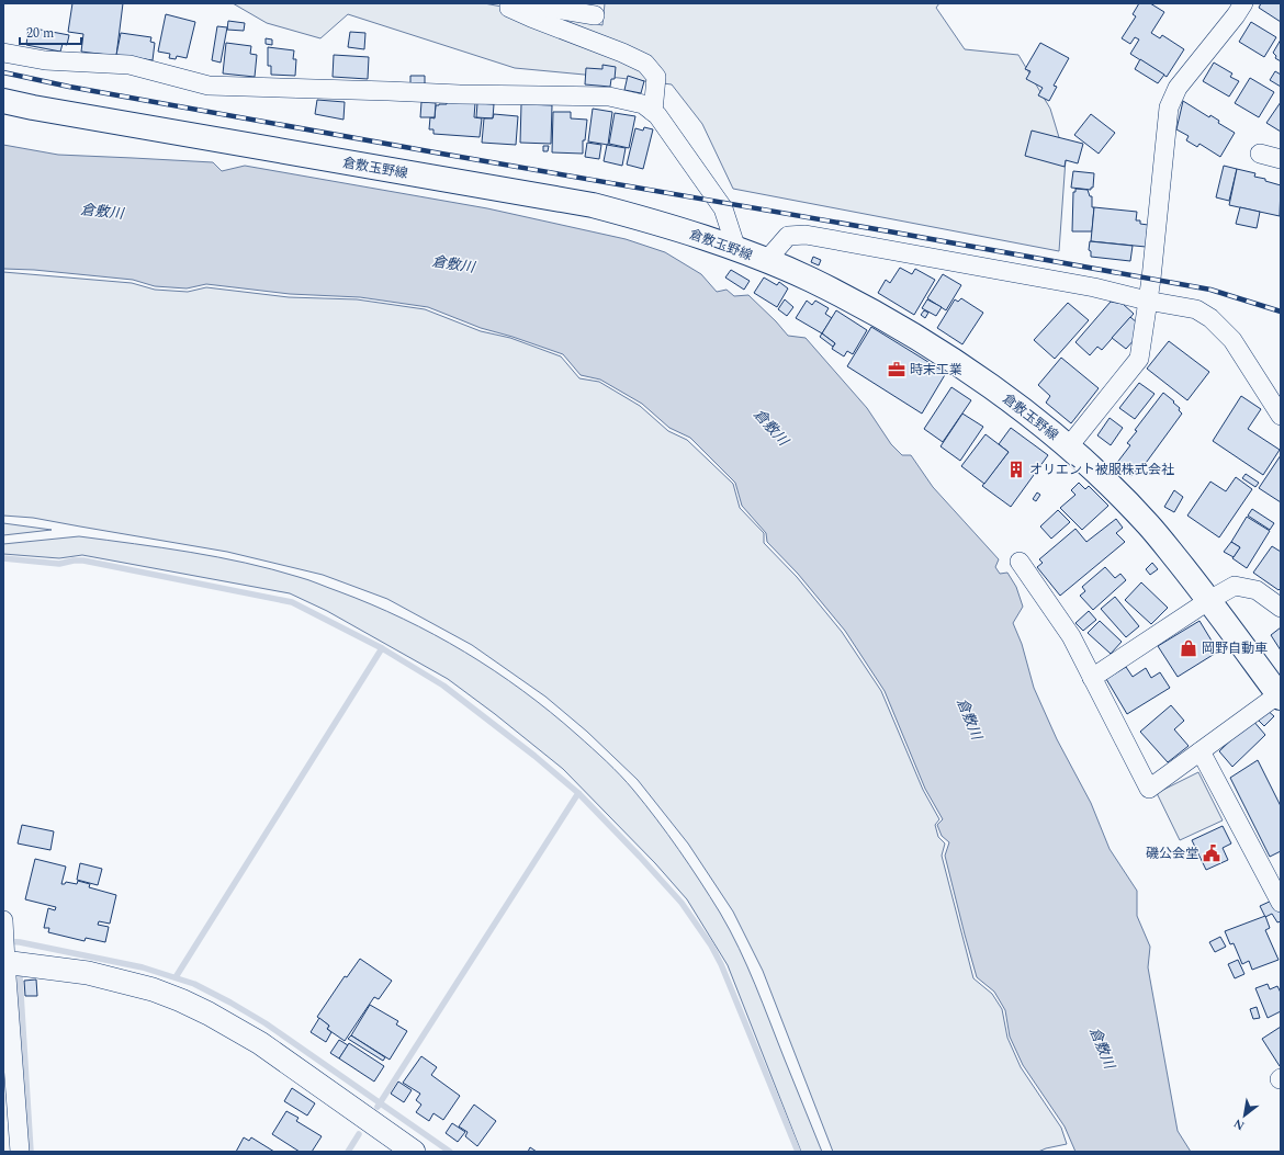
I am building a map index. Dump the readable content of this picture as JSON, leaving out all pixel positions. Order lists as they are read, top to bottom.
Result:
{
  "streets": {
    "main road": ["倉敷玉野線"]
  },
  "water": ["倉敷川"],
  "places": {
    "office": ["時末工業"],
    "building": ["オリエント被服株式会社"],
    "shop": ["岡野自動車"],
    "public building": ["磯公会堂"]
  },
  "scale_bar": "20 m",
  "north": "bottom left"
}
